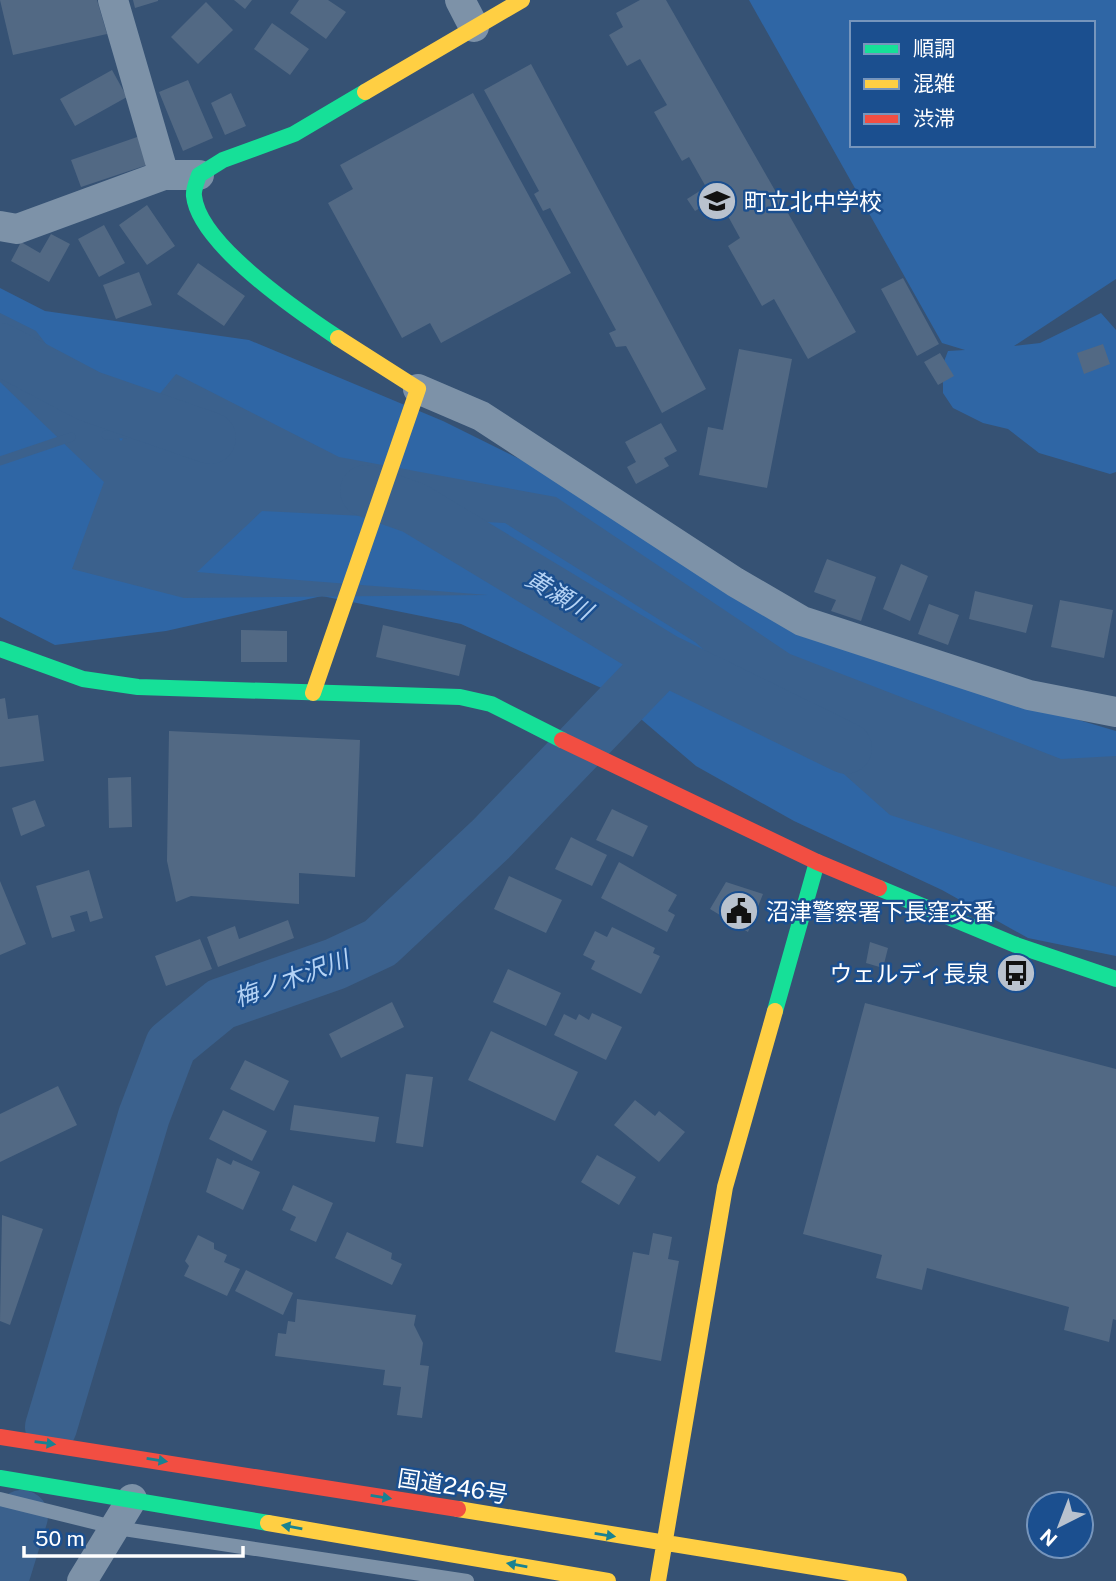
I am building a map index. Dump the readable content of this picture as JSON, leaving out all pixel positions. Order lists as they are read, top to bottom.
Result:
{
  "streets": {
    "main road": ["国道246号"]
  },
  "water": ["黄瀬川", "梅ノ木沢川"],
  "places": {
    "school or university": ["町立北中学校"],
    "public building": ["沼津警察署下長窪交番"],
    "bus stop": ["ウェルディ長泉"]
  },
  "legend": ["順調", "混雑", "渋滞"],
  "scale_bar": "50 m",
  "north": "bottom left"
}
